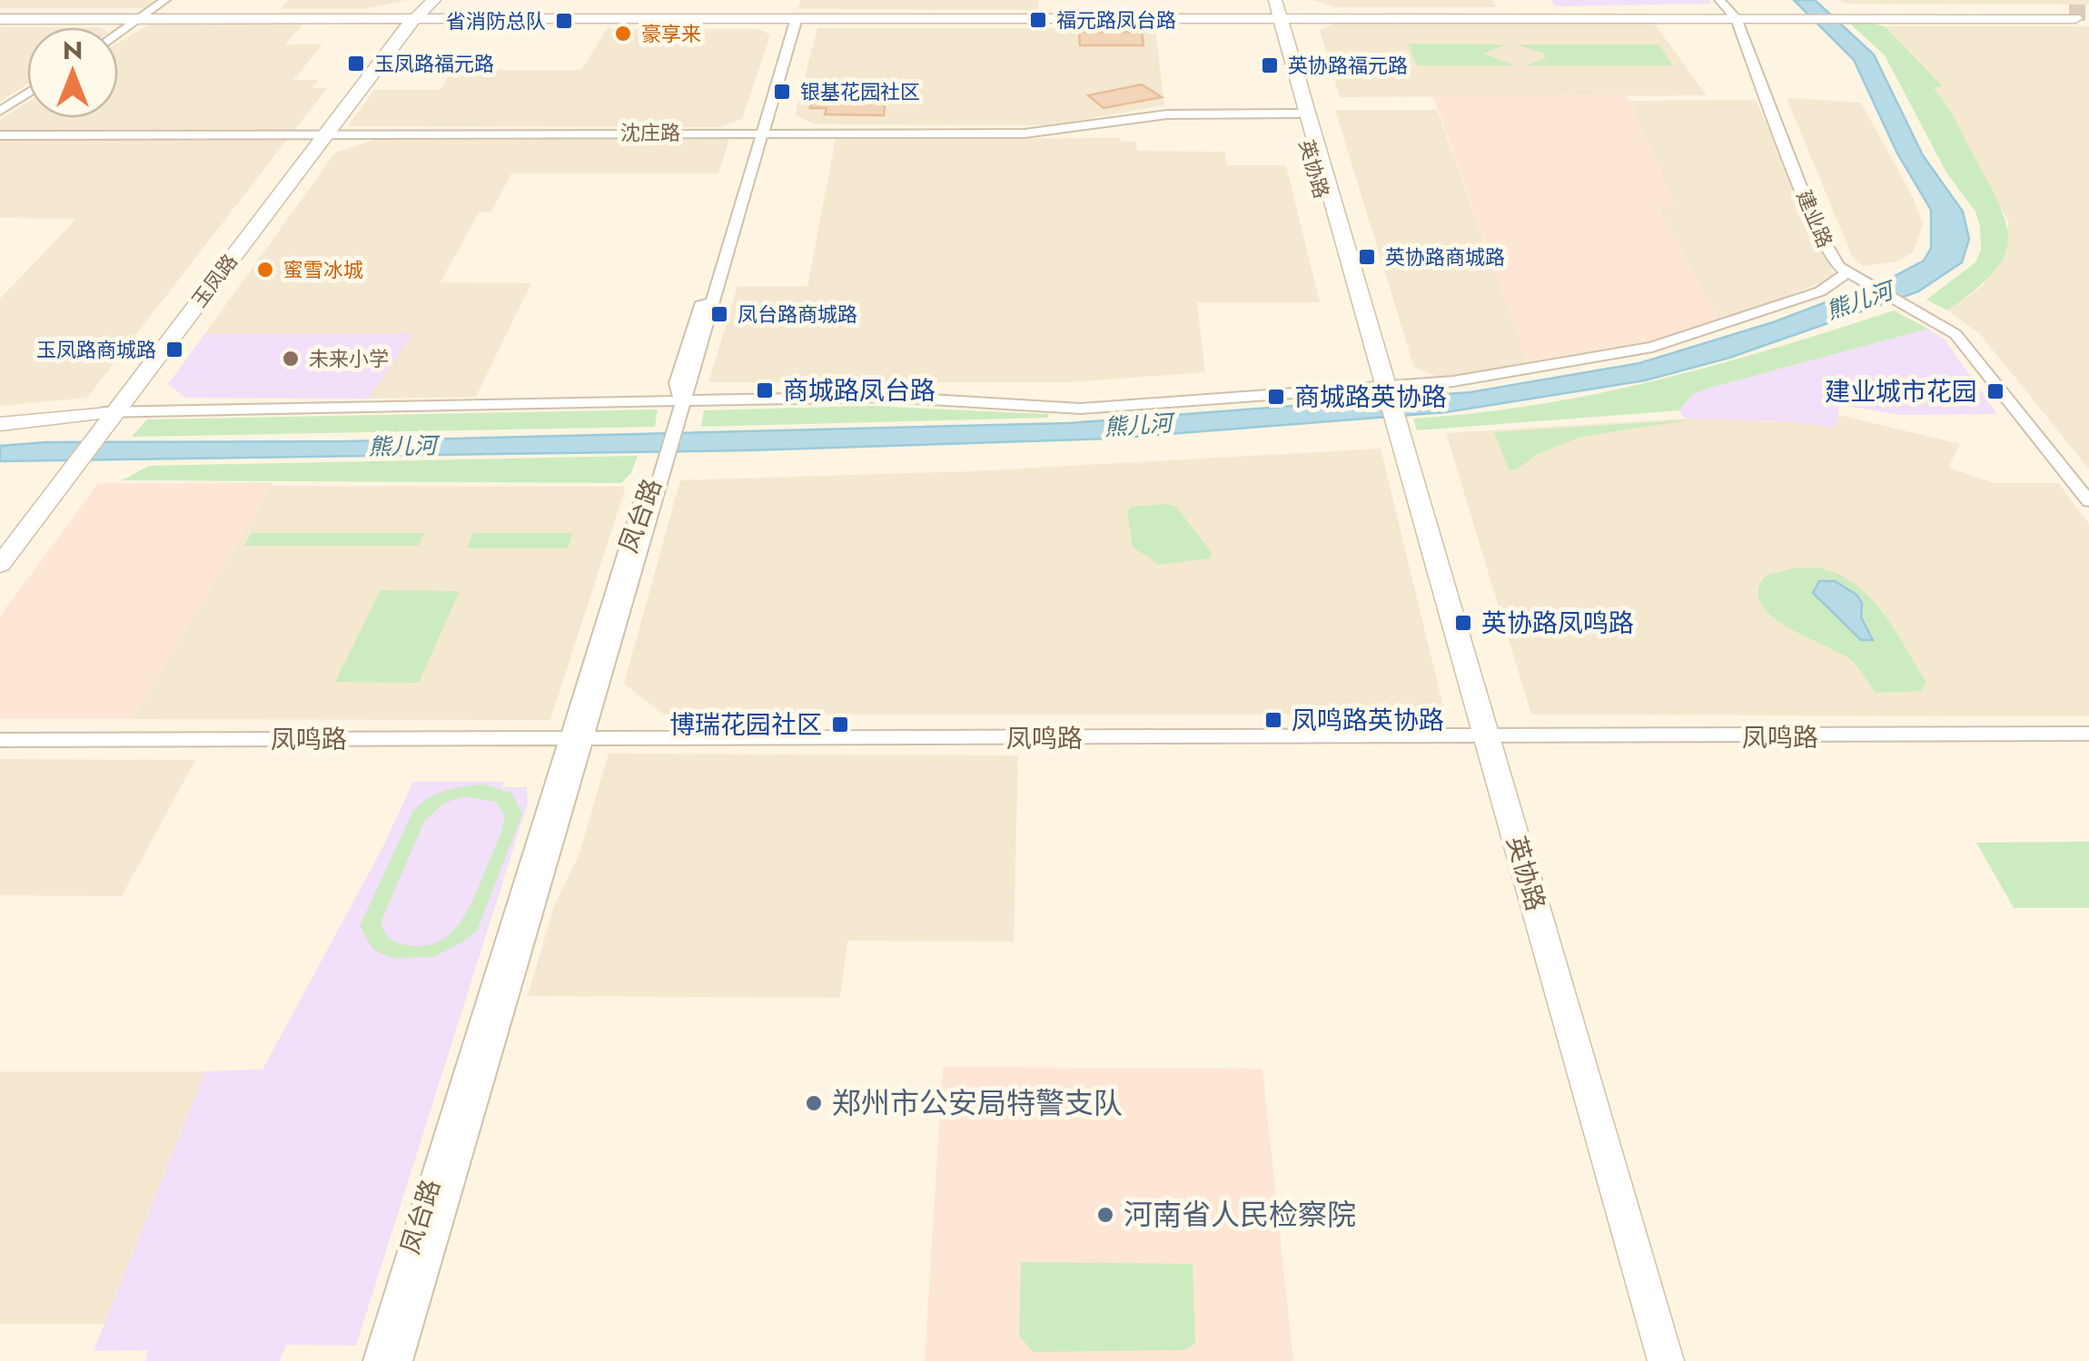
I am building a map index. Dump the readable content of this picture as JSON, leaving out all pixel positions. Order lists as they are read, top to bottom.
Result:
{
  "streets": {
    "street": [
      "沈庄路",
      "英协路",
      "建业路",
      "玉凤路",
      "凤台路",
      "凤鸣路"
    ]
  },
  "crossings": [
    ["沈庄路", "英协路"],
    ["沈庄路", "玉凤路"],
    ["沈庄路", "凤台路"],
    ["英协路", "凤鸣路"],
    ["凤台路", "凤鸣路"]
  ],
  "water": ["熊儿河"],
  "places": {
    "transit": [
      "福元路凤台路",
      "省消防总队",
      "玉凤路福元路",
      "英协路福元路",
      "银基花园社区",
      "英协路商城路",
      "凤台路商城路",
      "玉凤路商城路",
      "商城路凤台路",
      "建业城市花园",
      "商城路英协路",
      "英协路凤鸣路",
      "凤鸣路英协路",
      "博瑞花园社区"
    ],
    "other": [
      "豪享来",
      "蜜雪冰城",
      "未来小学",
      "郑州市公安局特警支队",
      "河南省人民检察院"
    ]
  },
  "north": "top"
}
